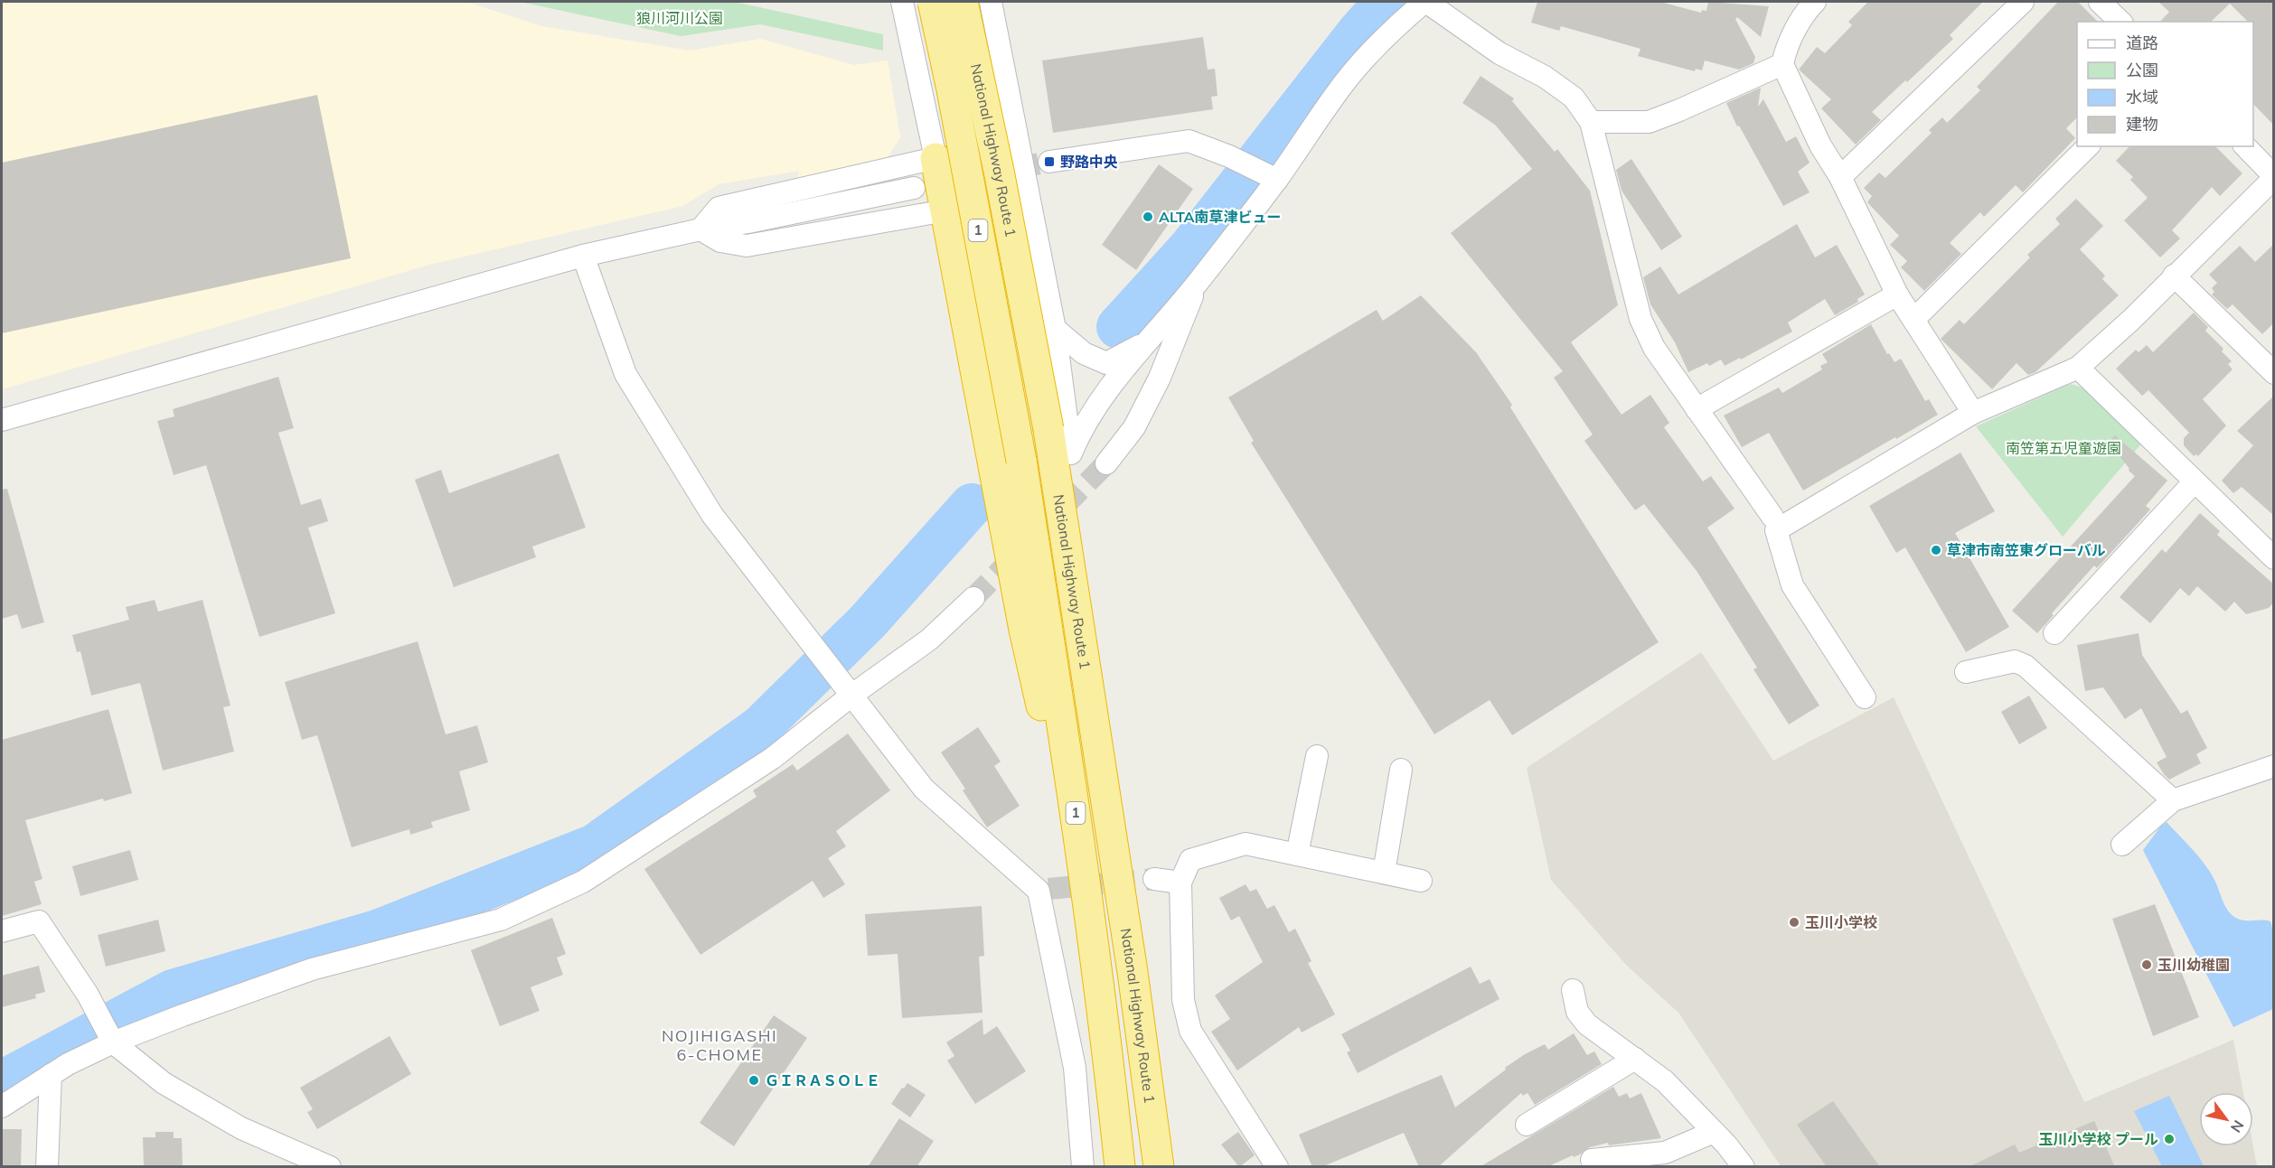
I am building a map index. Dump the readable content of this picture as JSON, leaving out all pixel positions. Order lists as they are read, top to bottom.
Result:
{
  "streets": {
    "highway": ["National Highway Route 1", "1"]
  },
  "districts": ["NOJIHIGASHI 6-CHOME"],
  "parks": ["狼川河川公園", "南笠第五児童遊園"],
  "places": {
    "transit": ["野路中央"],
    "other": [
      "ALTA南草津ビュー",
      "草津市南笠東グローバル",
      "玉川小学校",
      "玉川幼稚園",
      "ＧＩＲＡＳＯＬＥ",
      "玉川小学校 プール"
    ]
  },
  "legend": [
    "道路",
    "公園",
    "水域",
    "建物"
  ],
  "north": "bottom right"
}
